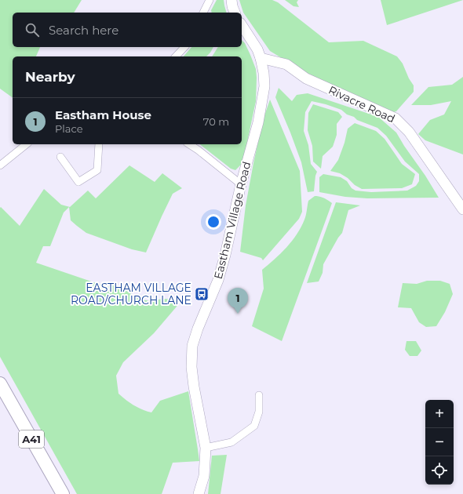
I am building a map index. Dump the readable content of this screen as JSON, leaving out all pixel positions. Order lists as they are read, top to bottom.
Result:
{
  "streets": {
    "highway": ["A41"],
    "main road": ["Rivacre Road", "Eastham Village Road"]
  },
  "crossings": [
    ["Rivacre Road", "Eastham Village Road"]
  ],
  "places": {
    "bus stop": ["EASTHAM VILLAGE ROAD/CHURCH LANE"]
  },
  "page": {
    "search": "Search here",
    "heading": "Nearby",
    "list": [
      {
        "mark": "1",
        "name": "Eastham House",
        "note": "Place",
        "value": "70 m"
      }
    ],
    "pins": "1",
    "map_buttons": ["+", "−"]
  }
}
